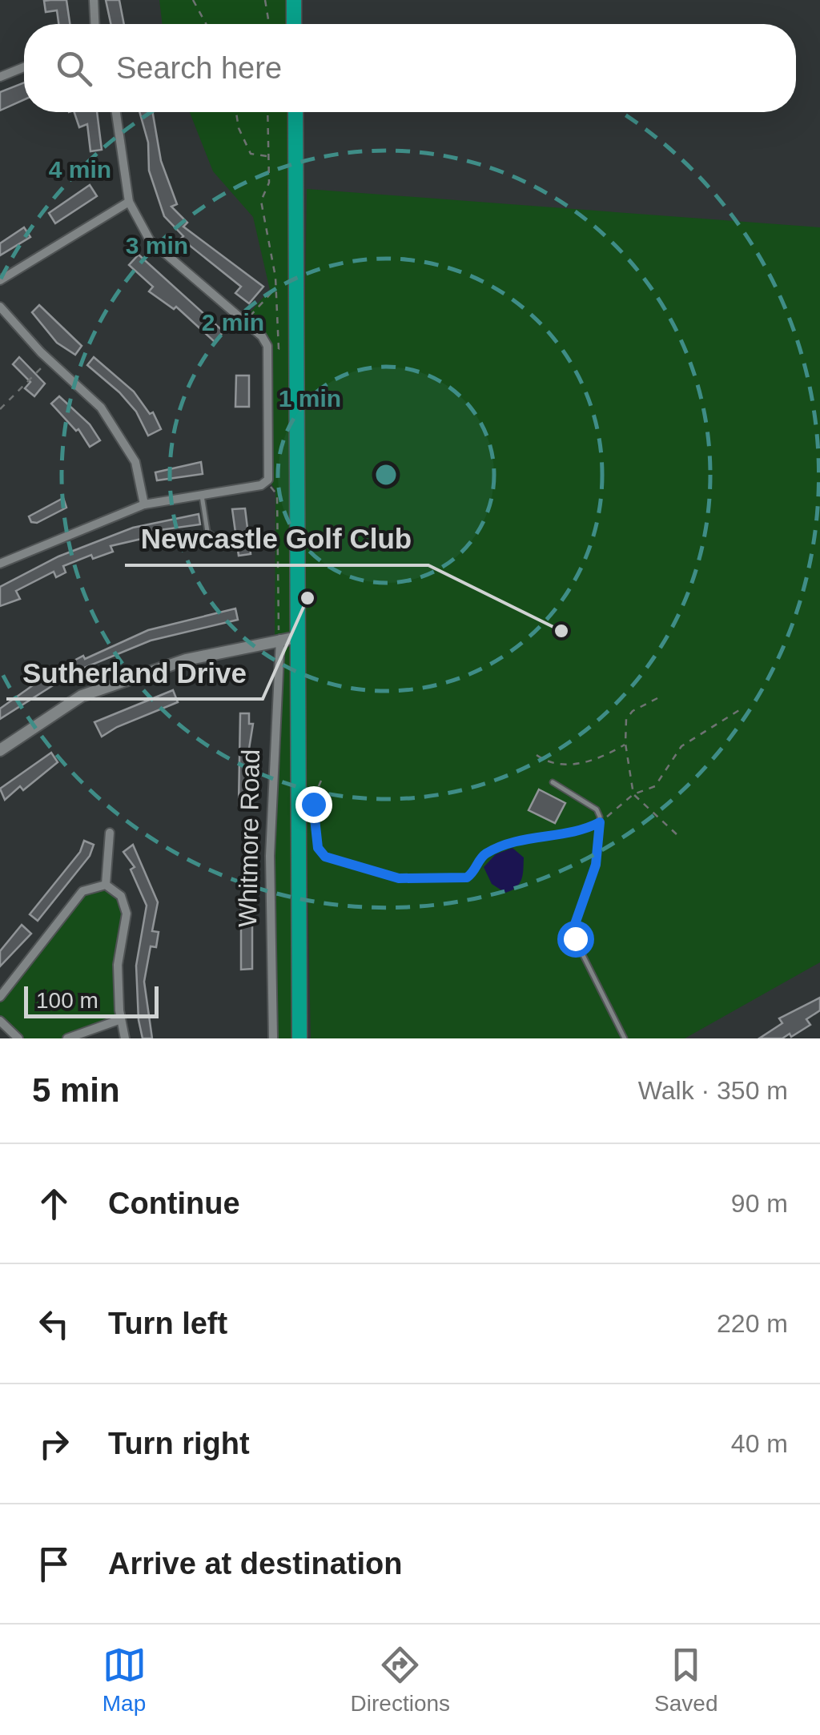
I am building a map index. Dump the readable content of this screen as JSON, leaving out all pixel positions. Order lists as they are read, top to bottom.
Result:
{
  "streets": {
    "highway": ["Whitmore Road"]
  },
  "places": ["Sutherland Drive", "Newcastle Golf Club"],
  "scale_bar": "100 m",
  "page": {
    "search": "Search here",
    "scale": "100 m",
    "heading": ["5 min", "Walk · 350 m"],
    "list": [
      ["Continue", "90 m"],
      ["Turn left", "220 m"],
      ["Turn right", "40 m"],
      "Arrive at destination"
    ],
    "nav": ["Map", "Directions", "Saved"]
  },
  "rings": [
    "4 min",
    "3 min",
    "2 min",
    "1 min"
  ]
}
